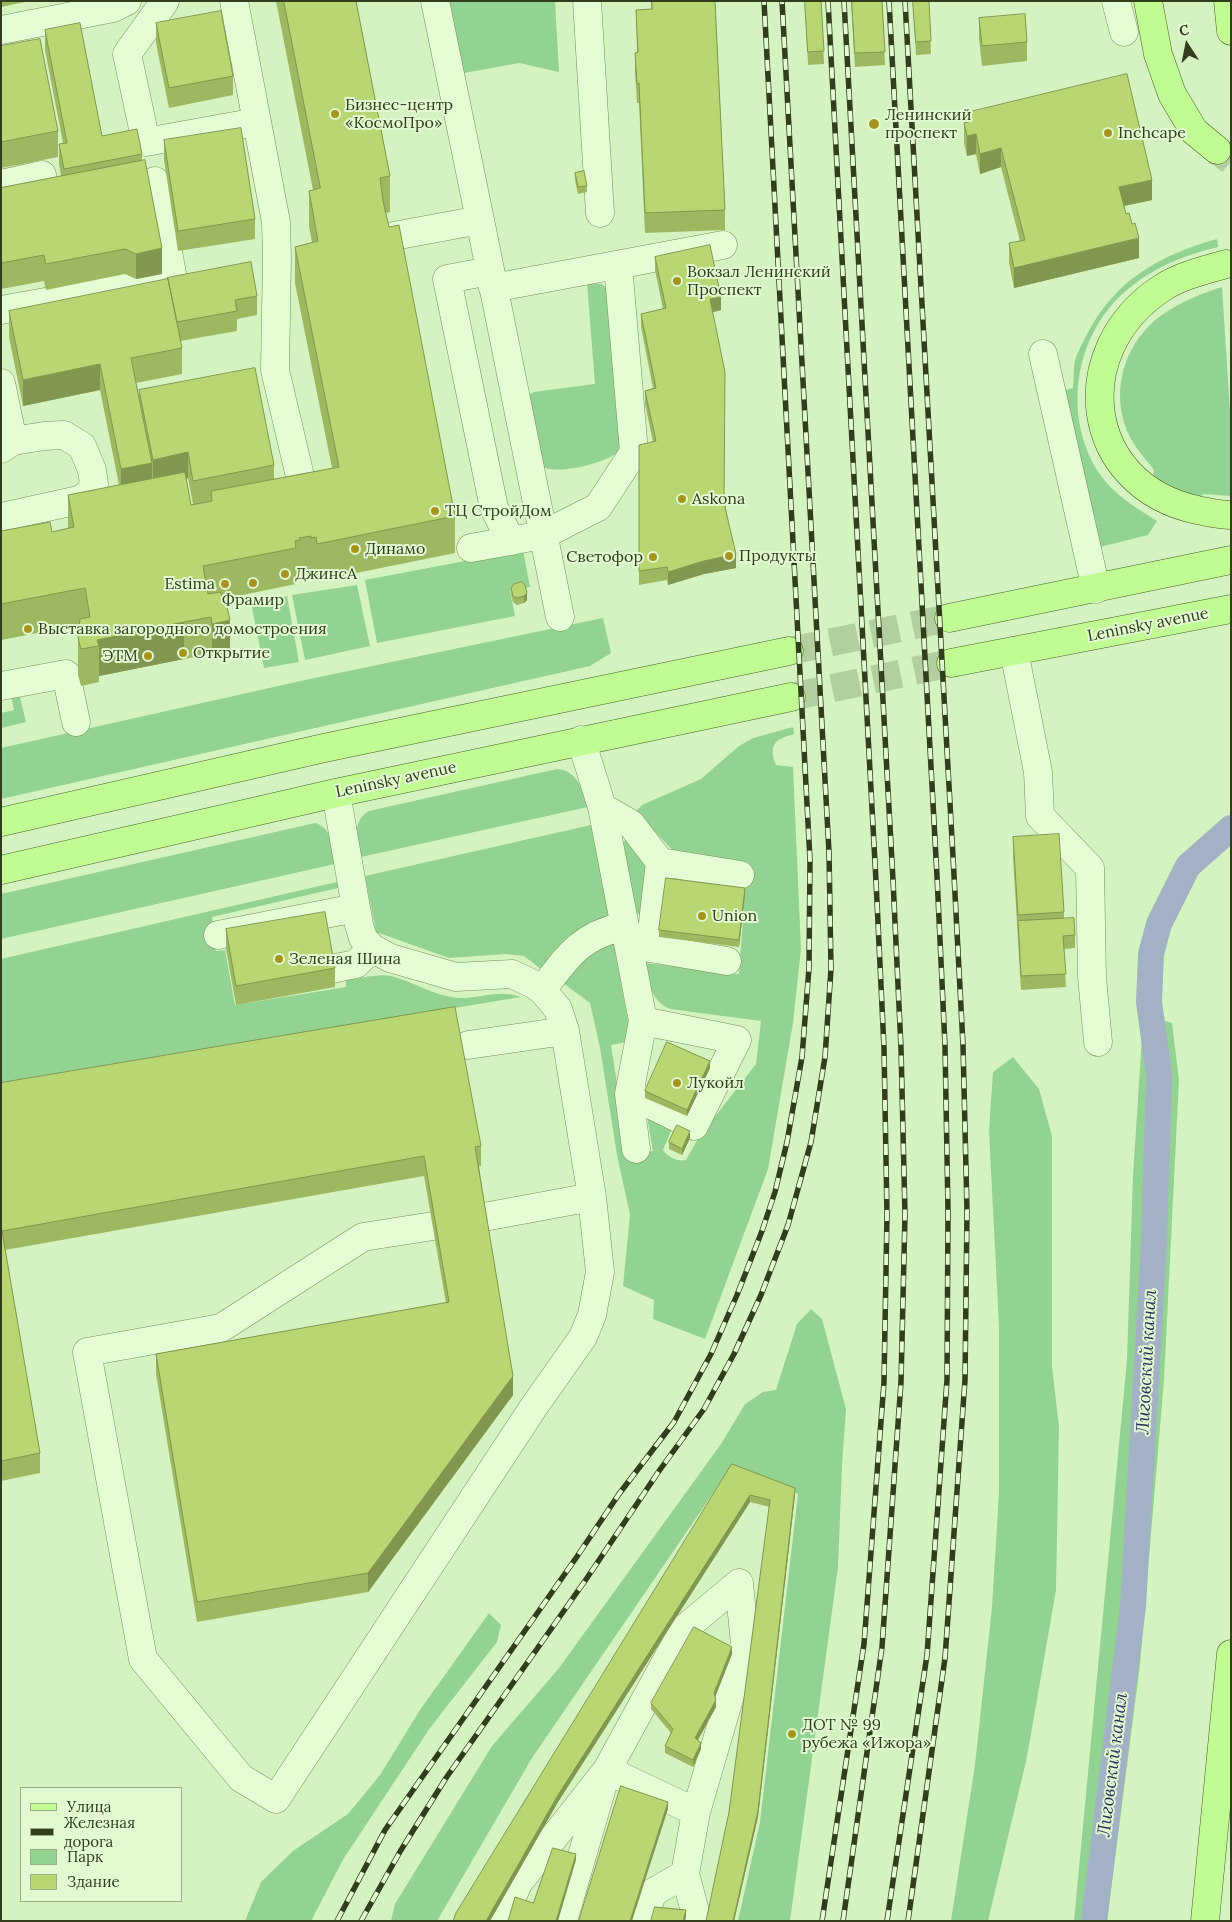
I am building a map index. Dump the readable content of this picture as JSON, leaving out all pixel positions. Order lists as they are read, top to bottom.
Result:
{
  "streets": {
    "main road": ["Leninsky avenue"]
  },
  "water": ["Лиговский канал"],
  "places": [
    "Бизнес-центр «КосмоПро»",
    "Ленинский проспект",
    "Inchcape",
    "Вокзал Ленинский Проспект",
    "Askona",
    "ТЦ СтройДом",
    "Динамо",
    "Продукты",
    "Светофор",
    "ДжинсА",
    "Фрамир",
    "Estima",
    "Выставка загородного домостроения",
    "Открытие",
    "ЭТМ",
    "Union",
    "Зеленая Шина",
    "Лукойл",
    "ДОТ № 99 рубежа «Ижора»"
  ],
  "legend": [
    "Улица",
    "Железная дорога",
    "Парк",
    "Здание"
  ],
  "north": "top"
}
